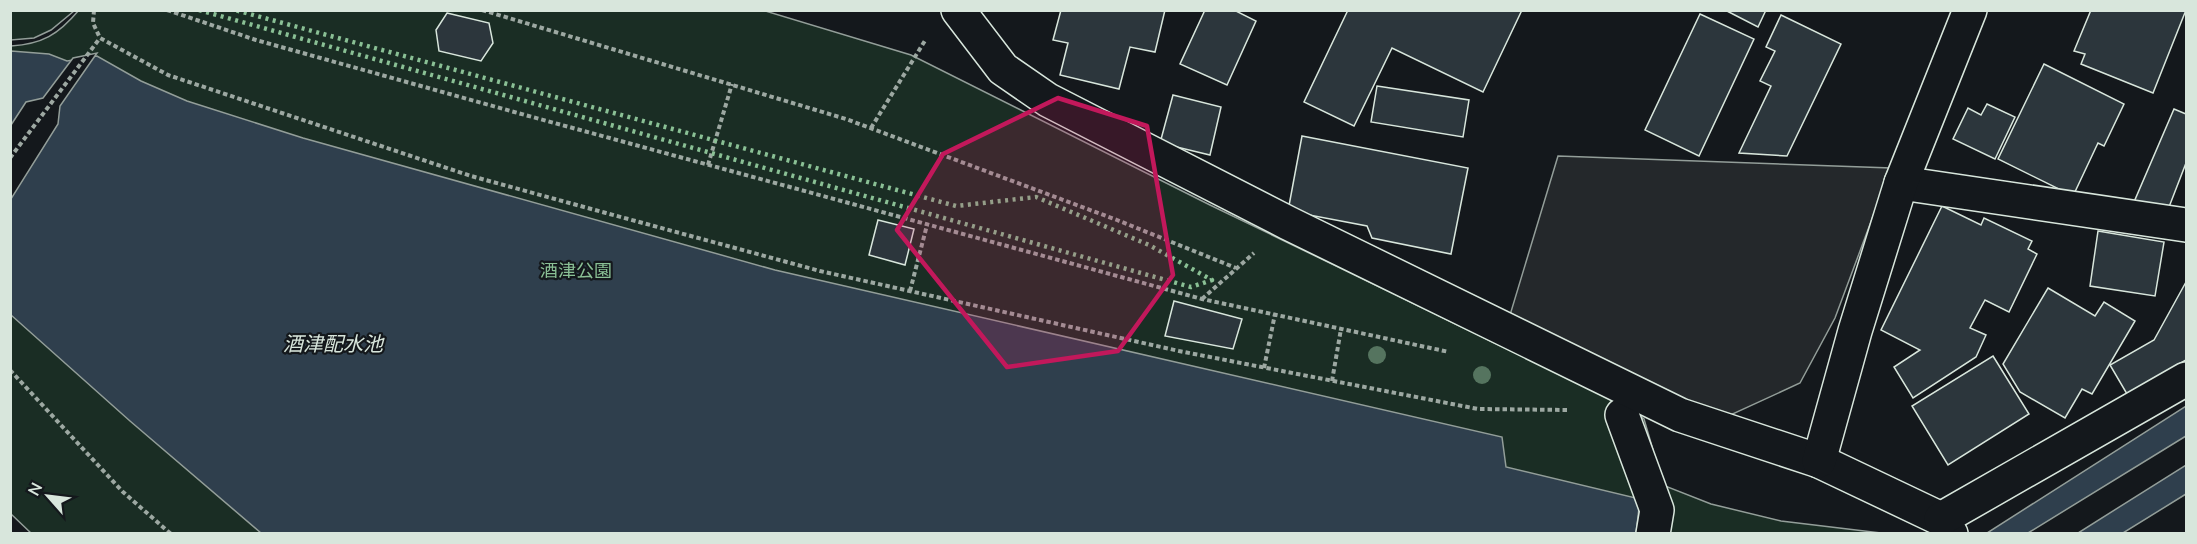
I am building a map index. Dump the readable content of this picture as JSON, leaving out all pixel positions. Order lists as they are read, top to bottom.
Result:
{
  "water": ["酒津配水池"],
  "parks": ["酒津公園"],
  "north": "top left"
}
